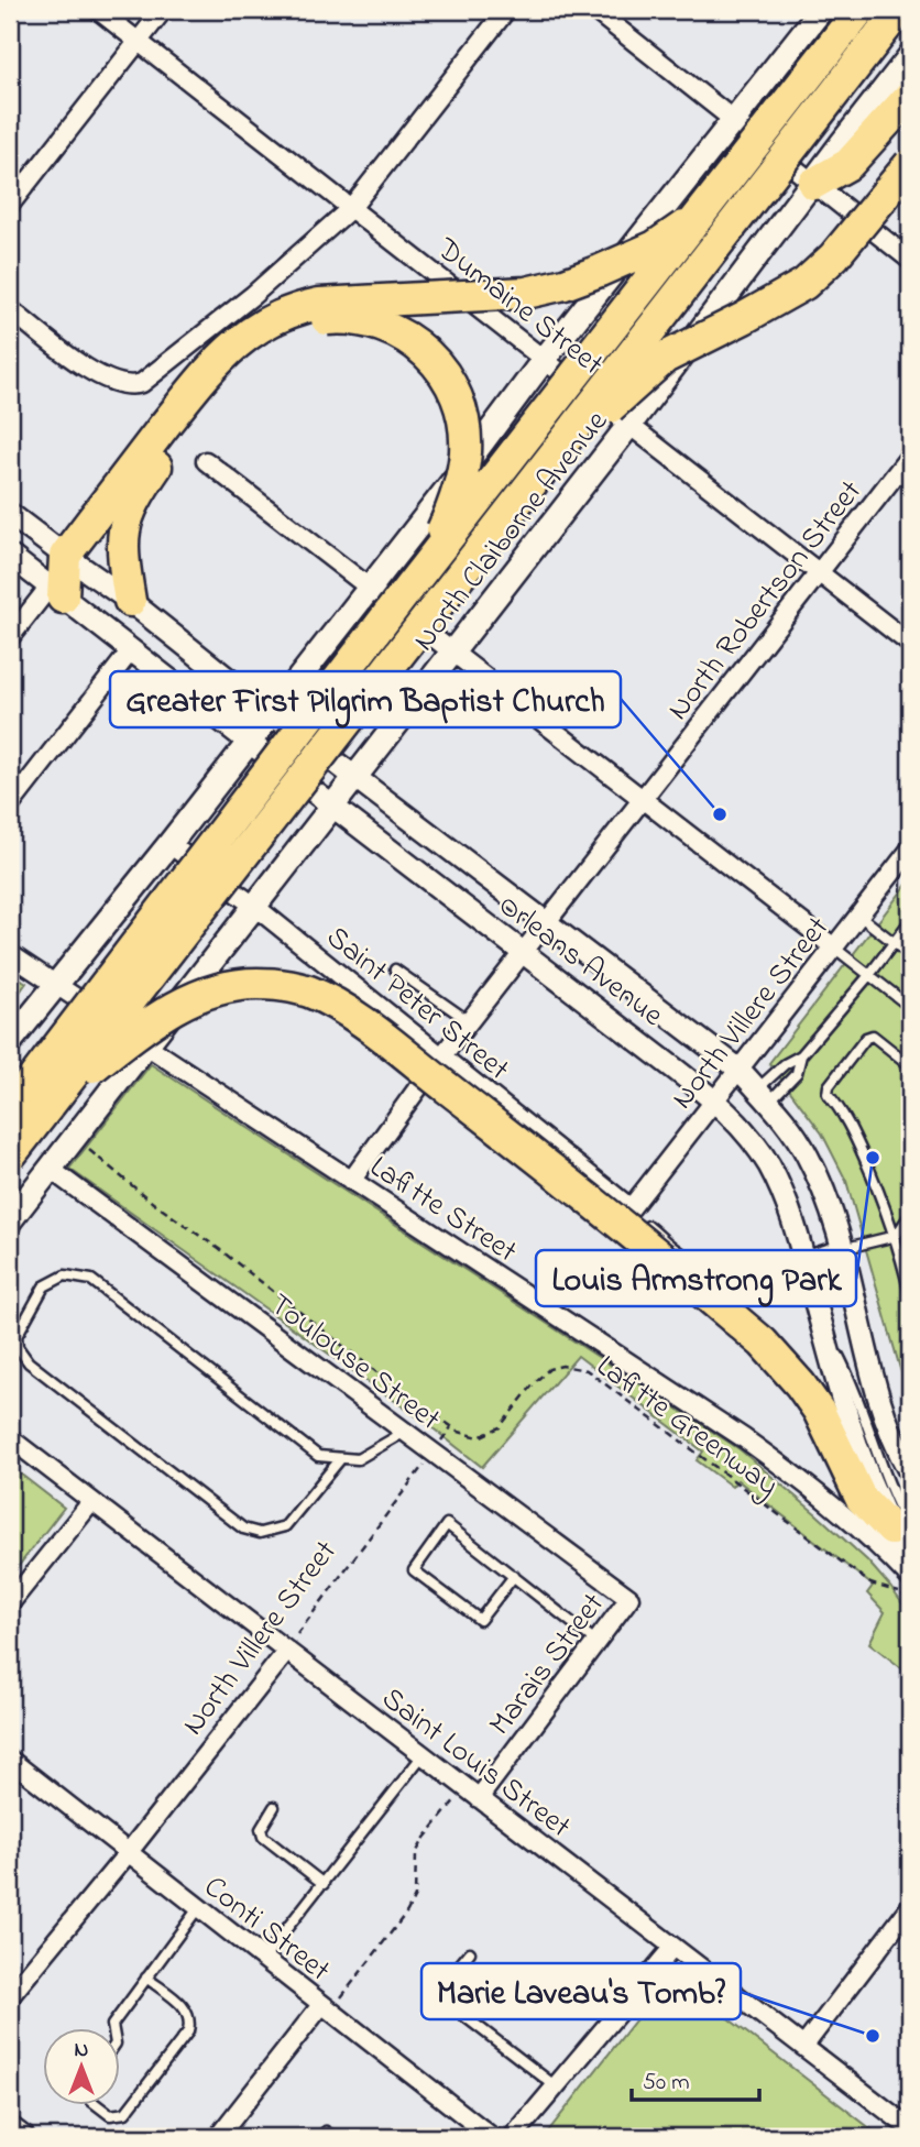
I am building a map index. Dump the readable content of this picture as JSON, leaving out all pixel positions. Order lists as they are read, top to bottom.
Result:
{
  "streets": {
    "main road": ["North Claiborne Avenue"],
    "street": [
      "Dumaine Street",
      "North Robertson Street",
      "Orleans Avenue",
      "Saint Peter Street",
      "North Villere Street",
      "Lafitte Street",
      "Toulouse Street",
      "Marais Street",
      "Saint Louis Street",
      "Conti Street"
    ],
    "path": ["Lafitte Greenway"]
  },
  "crossings": [
    ["Dumaine Street", "North Claiborne Avenue"],
    ["Dumaine Street", "North Robertson Street"],
    ["North Claiborne Avenue", "Orleans Avenue"],
    ["North Claiborne Avenue", "Saint Peter Street"],
    ["North Claiborne Avenue", "Lafitte Street"],
    ["North Claiborne Avenue", "Toulouse Street"],
    ["North Robertson Street", "Orleans Avenue"],
    ["North Robertson Street", "Saint Peter Street"],
    ["North Robertson Street", "Lafitte Street"],
    ["Orleans Avenue", "North Villere Street"],
    ["Saint Peter Street", "North Villere Street"],
    ["North Villere Street", "Toulouse Street"],
    ["North Villere Street", "Saint Louis Street"],
    ["North Villere Street", "Conti Street"],
    ["Lafitte Street", "Lafitte Greenway"],
    ["Toulouse Street", "Marais Street"],
    ["Marais Street", "Saint Louis Street"]
  ],
  "places": ["Greater First Pilgrim Baptist Church", "Louis Armstrong Park", "Marie Laveau's Tomb?"],
  "scale_bar": "50 m",
  "north": "top"
}
